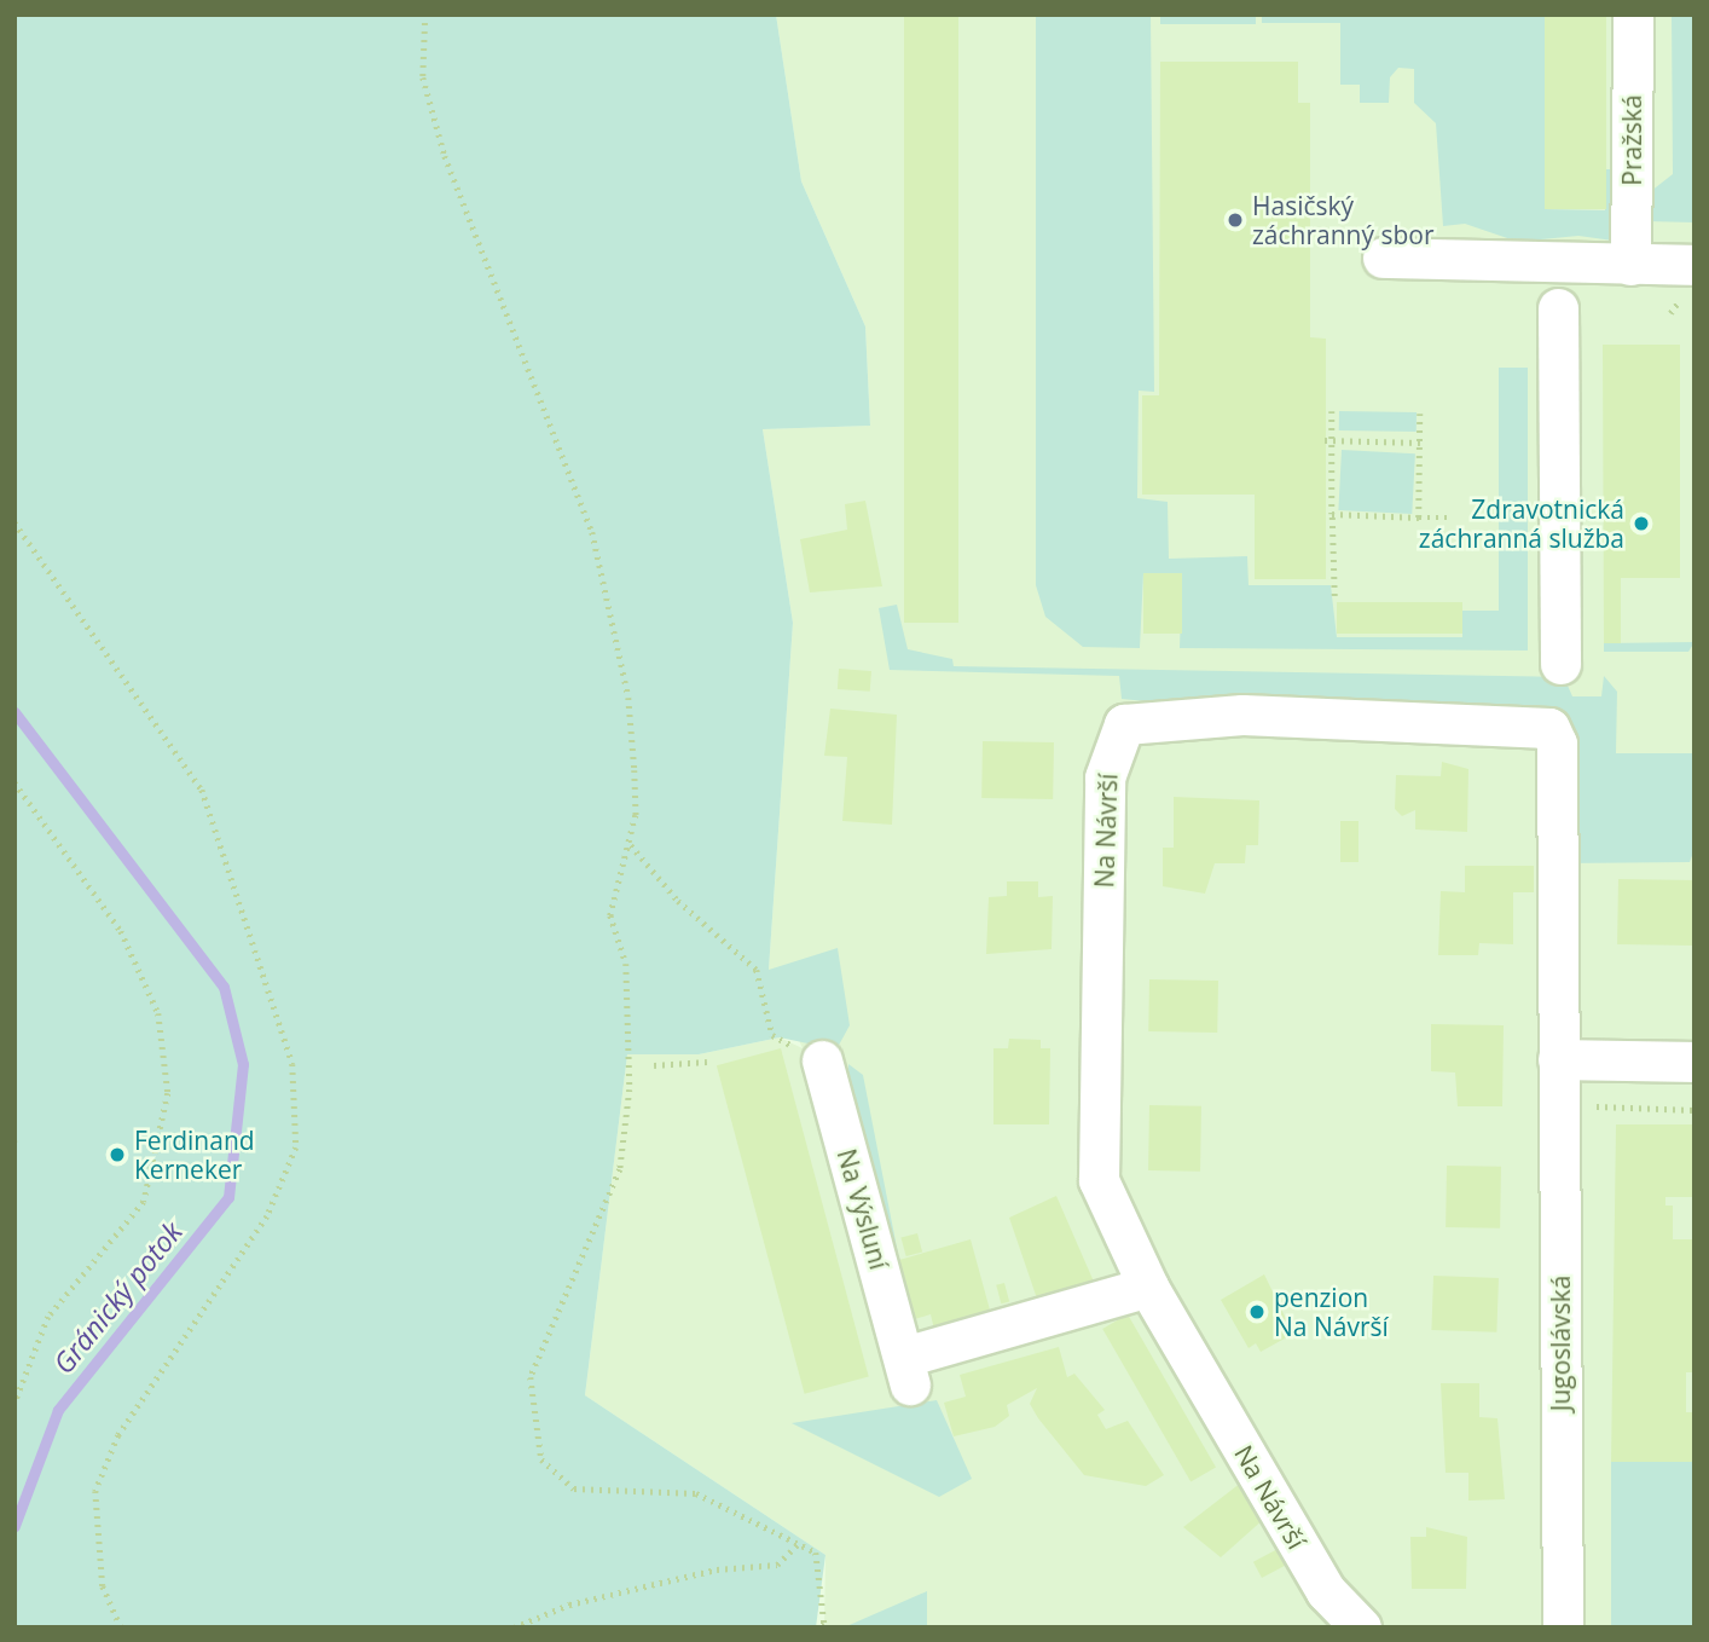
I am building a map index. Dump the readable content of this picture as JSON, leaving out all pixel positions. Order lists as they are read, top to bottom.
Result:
{
  "streets": {
    "street": [
      "Pražská",
      "Na Návrší",
      "Na Výsluní",
      "Jugoslávská"
    ]
  },
  "crossings": [
    ["Na Návrší", "Na Výsluní"],
    ["Na Návrší", "Jugoslávská"]
  ],
  "water": ["Gránický potok"],
  "places": [
    "Hasičský záchranný sbor",
    "Zdravotnická záchranná služba",
    "Ferdinand Kerneker",
    "penzion Na Návrší"
  ]
}
